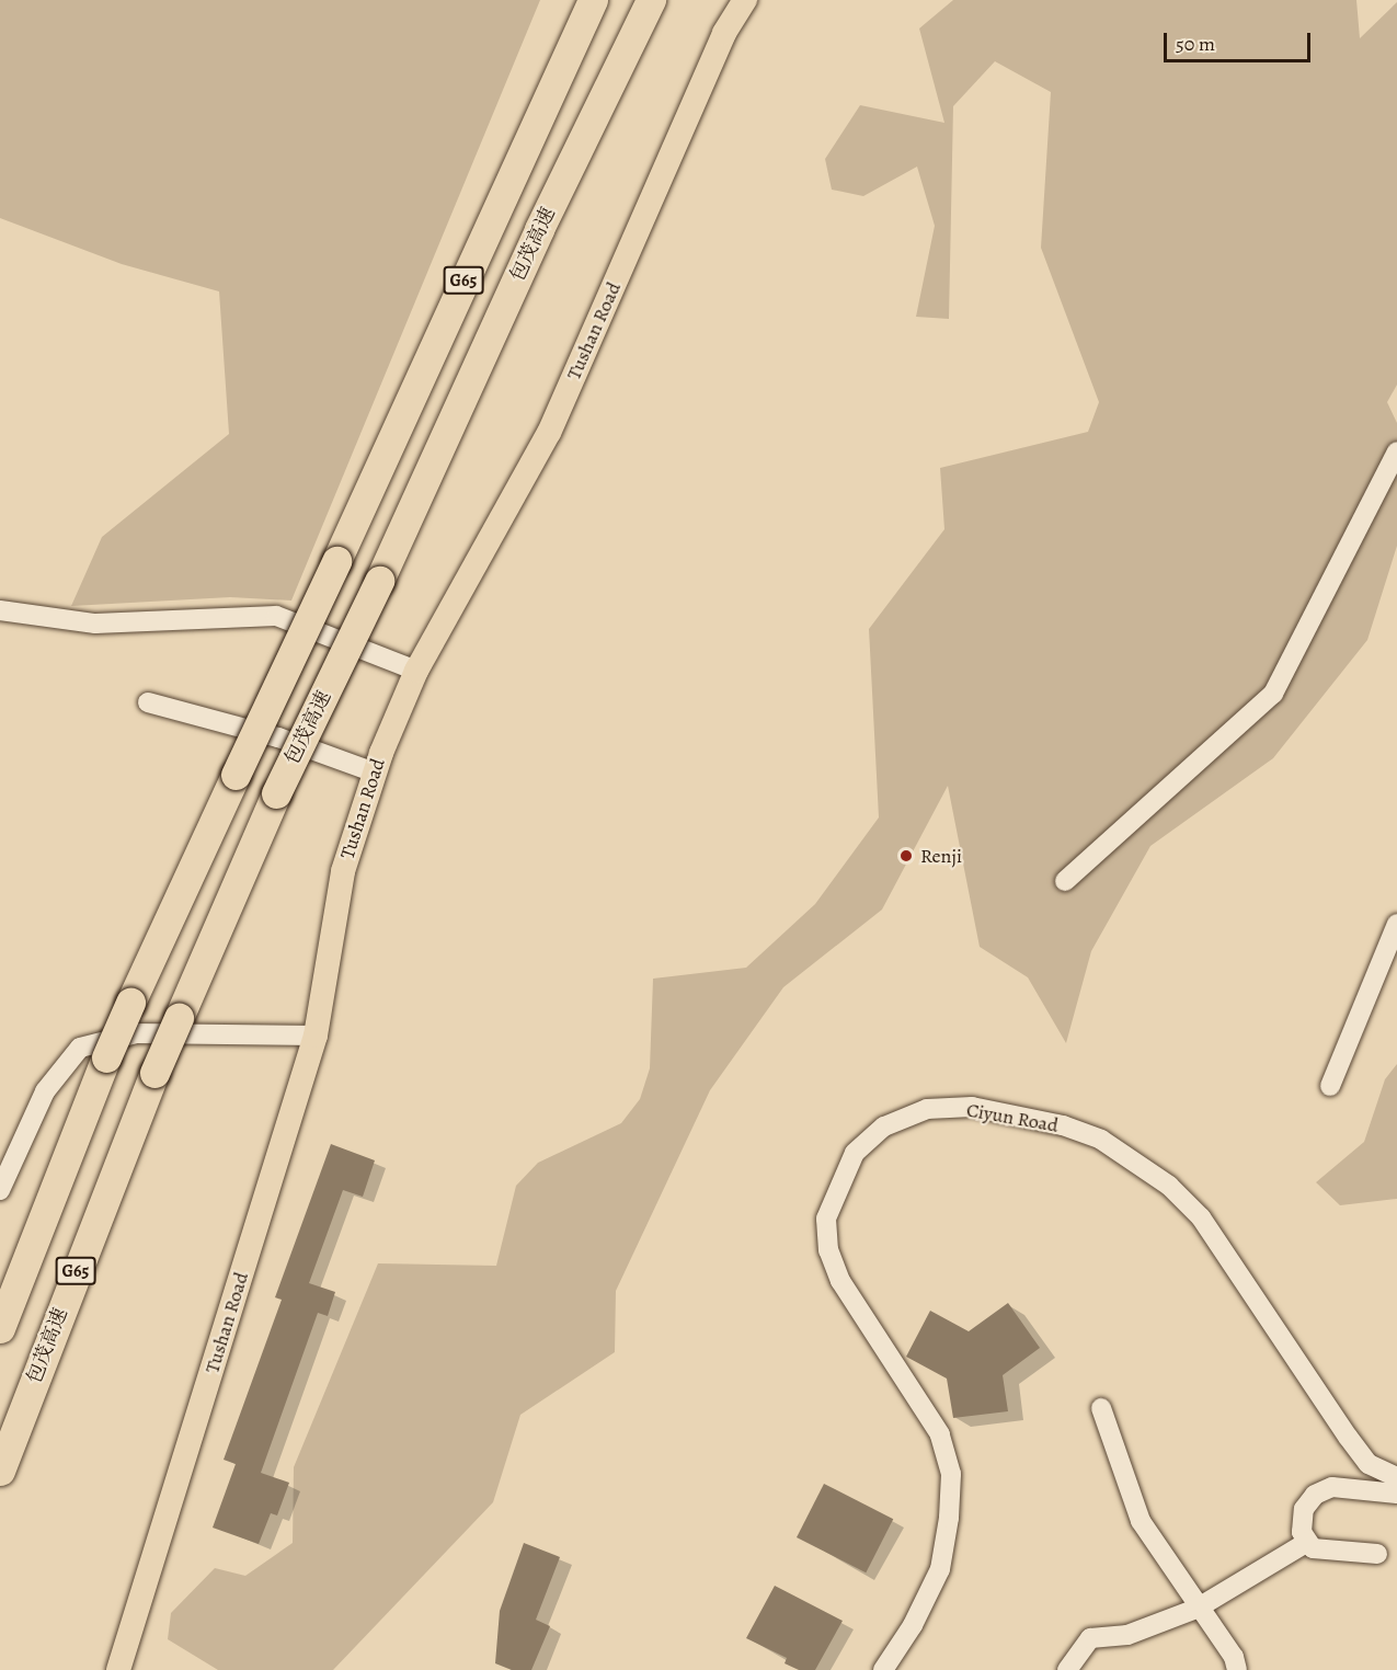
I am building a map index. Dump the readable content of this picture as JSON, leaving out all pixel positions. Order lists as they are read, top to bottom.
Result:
{
  "streets": {
    "highway": ["包茂高速", "G65"],
    "main road": ["Tushan Road"],
    "street": ["Ciyun Road"]
  },
  "places": ["Renji"],
  "scale_bar": "50 m"
}
